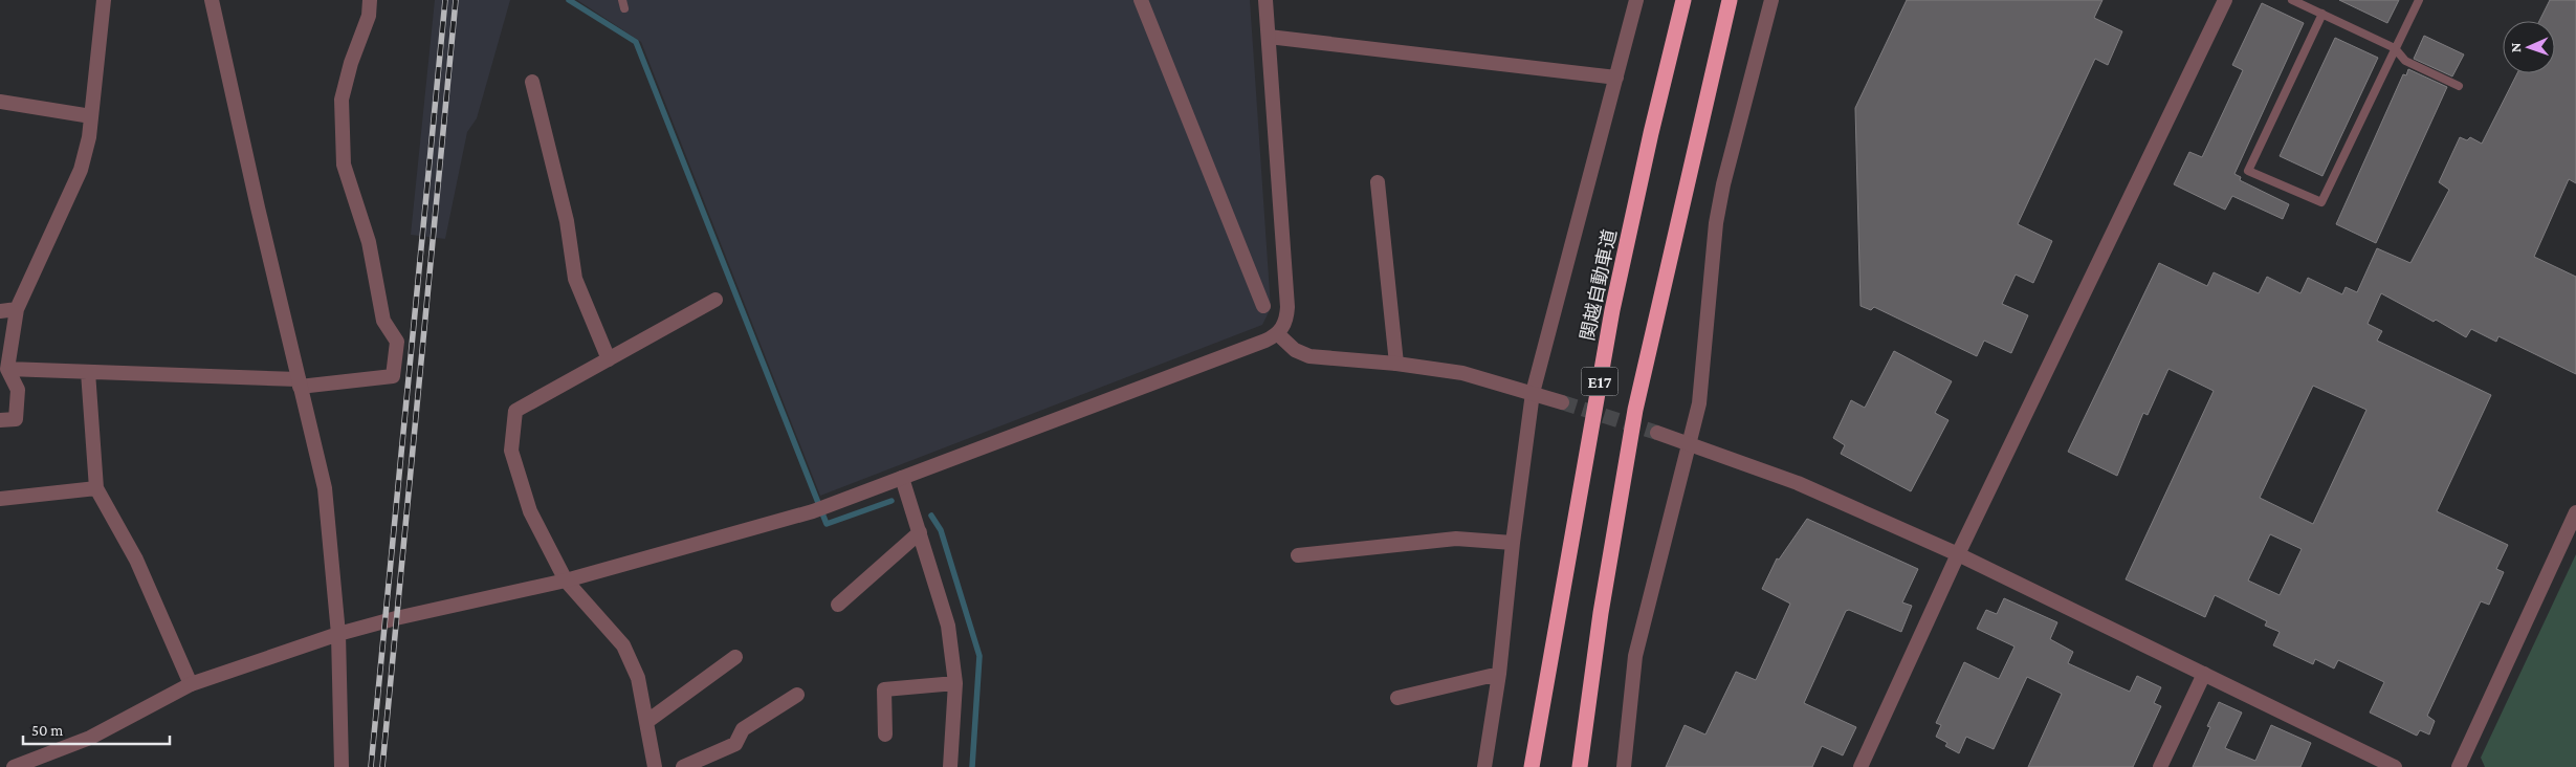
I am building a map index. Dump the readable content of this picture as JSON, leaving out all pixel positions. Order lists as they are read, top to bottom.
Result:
{
  "streets": {
    "highway": ["関越自動車道", "E17"]
  },
  "scale_bar": "50 m",
  "north": "left"
}
